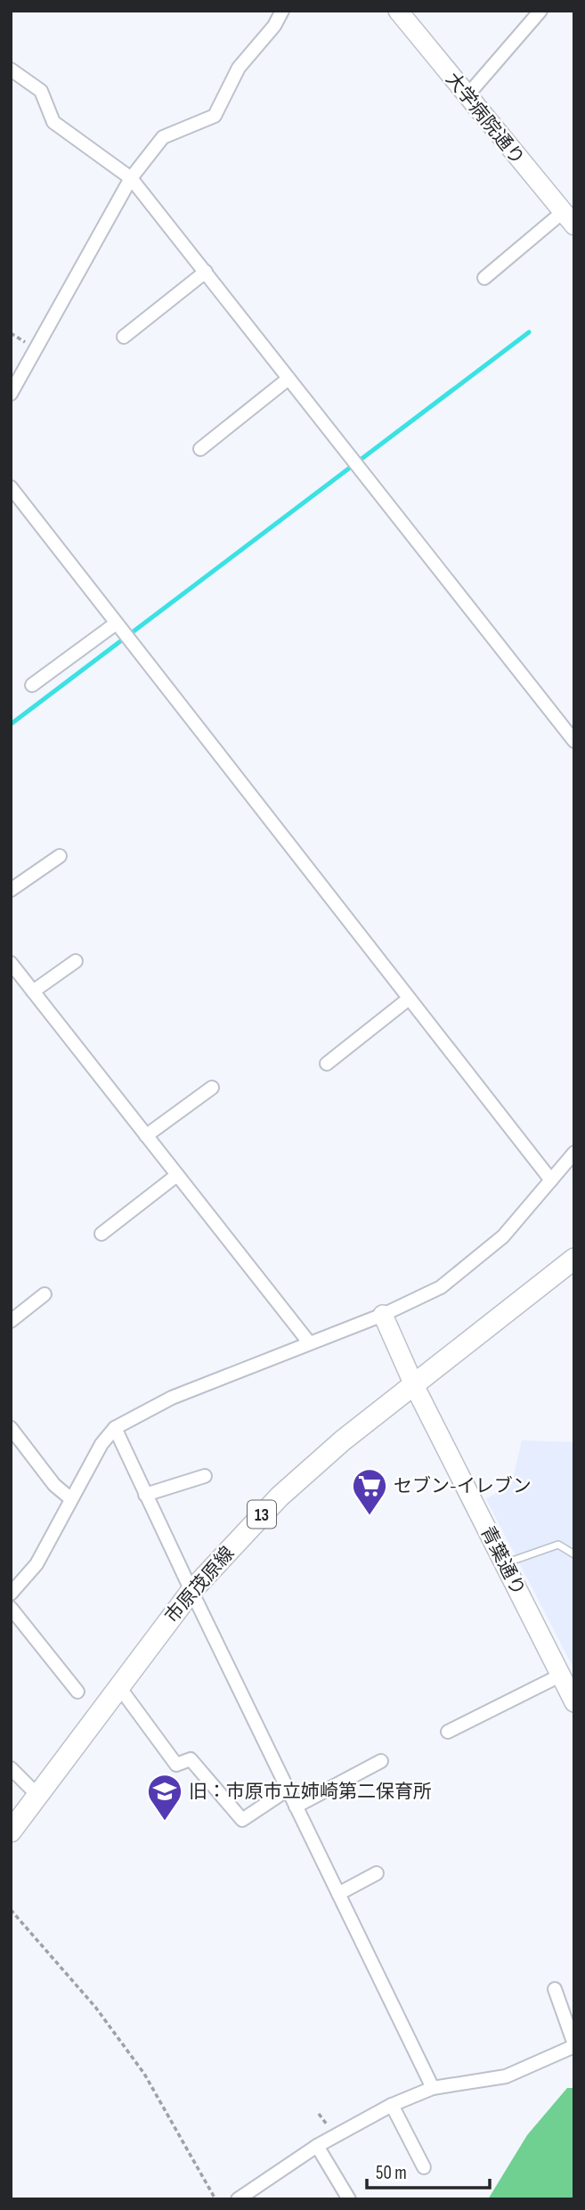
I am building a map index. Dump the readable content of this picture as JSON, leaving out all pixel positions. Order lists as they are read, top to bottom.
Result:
{
  "streets": {
    "main road": ["13", "市原茂原線"],
    "street": ["大学病院通り", "青葉通り"]
  },
  "crossings": [
    ["青葉通り", "市原茂原線"]
  ],
  "places": {
    "supermarket": ["セブン-イレブン"],
    "school or university": ["旧：市原市立姉崎第二保育所"]
  },
  "scale_bar": "50 m"
}
